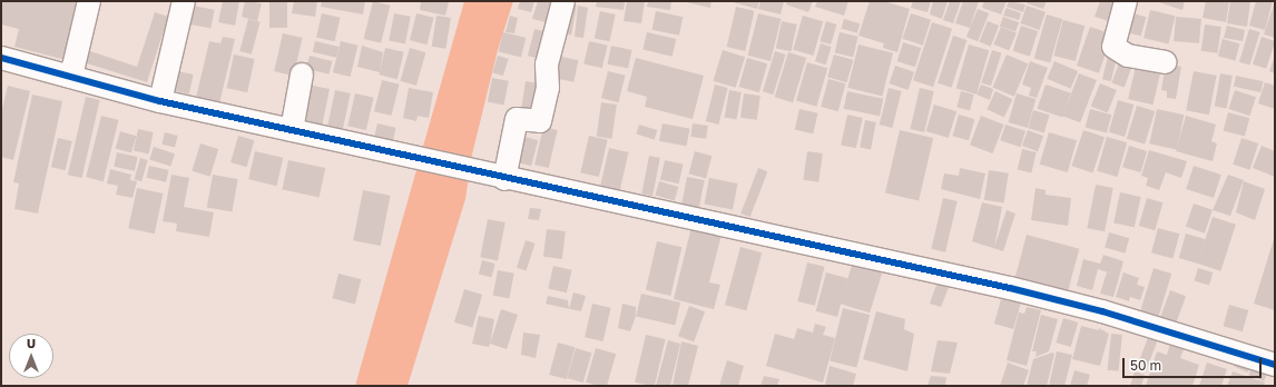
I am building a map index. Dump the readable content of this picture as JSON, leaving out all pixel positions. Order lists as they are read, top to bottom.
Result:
{
  "scale_bar": "50 m",
  "north": "top"
}
